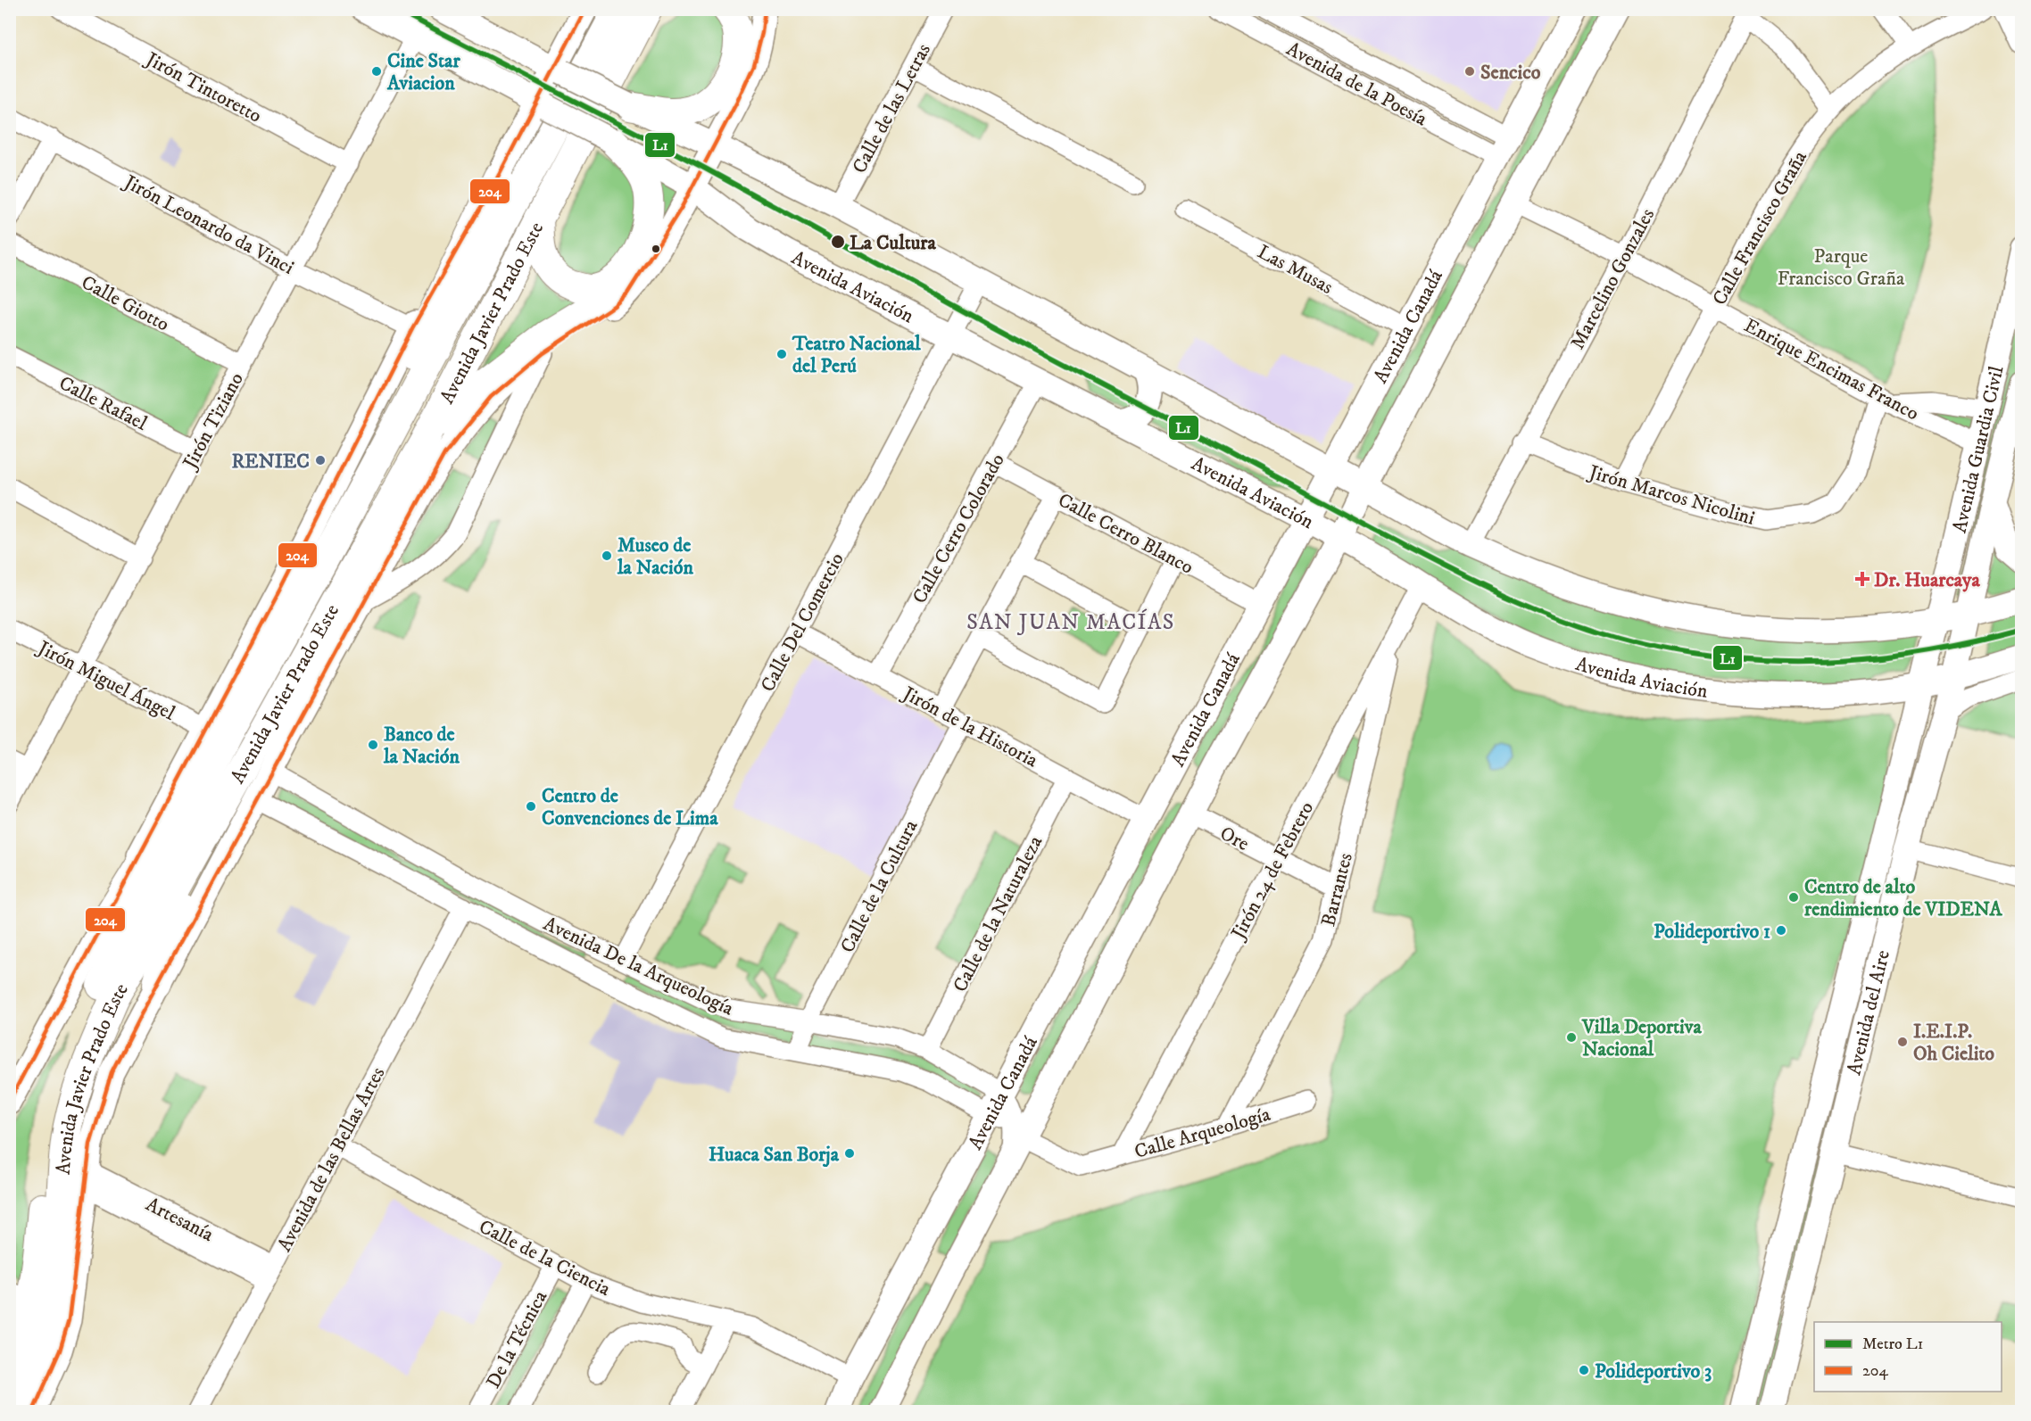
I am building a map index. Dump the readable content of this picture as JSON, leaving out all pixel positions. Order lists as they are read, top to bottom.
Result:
{
  "streets": {
    "highway": ["Avenida Javier Prado Este"],
    "main road": [
      "Avenida Aviación",
      "Avenida Canadá",
      "Avenida Guardia Civil",
      "Avenida del Aire"
    ],
    "street": [
      "Avenida de la Poesía",
      "Jirón Tintoretto",
      "Calle de las Letras",
      "Jirón Leonardo da Vinci",
      "Calle Francisco Graña",
      "Las Musas",
      "Marcelino Gonzales",
      "Calle Giotto",
      "Enrique Encimas Franco",
      "Calle Rafael",
      "Jirón Tiziano",
      "Jirón Marcos Nicolini",
      "Calle Cerro Colorado",
      "Calle Cerro Blanco",
      "Calle Del Comercio",
      "Jirón Miguel Ángel",
      "Jirón de la Historia",
      "Ore",
      "Jirón 24 de Febrero",
      "Calle de la Cultura",
      "Barrantes",
      "Calle de la Naturaleza",
      "Avenida De la Arqueología",
      "Calle Arqueología",
      "Avenida de las Bellas Artes",
      "Artesanía",
      "Calle de la Ciencia",
      "De la Técnica"
    ]
  },
  "crossings": [
    ["Avenida de la Poesía", "Avenida Canadá"],
    ["Jirón Tintoretto", "Jirón Tiziano"],
    ["Jirón Leonardo da Vinci", "Avenida Javier Prado Este"],
    ["Jirón Leonardo da Vinci", "Jirón Tiziano"],
    ["Calle Francisco Graña", "Enrique Encimas Franco"],
    ["Calle Francisco Graña", "Jirón Marcos Nicolini"],
    ["Las Musas", "Avenida Canadá"],
    ["Marcelino Gonzales", "Enrique Encimas Franco"],
    ["Marcelino Gonzales", "Jirón Marcos Nicolini"],
    ["Avenida Aviación", "Avenida Javier Prado Este"],
    ["Avenida Aviación", "Avenida Canadá"],
    ["Avenida Aviación", "Jirón Tiziano"],
    ["Avenida Aviación", "Calle Cerro Colorado"],
    ["Avenida Aviación", "Calle Del Comercio"],
    ["Avenida Aviación", "Jirón 24 de Febrero"],
    ["Avenida Aviación", "Avenida del Aire"],
    ["Calle Giotto", "Jirón Tiziano"],
    ["Avenida Javier Prado Este", "Jirón Miguel Ángel"],
    ["Avenida Javier Prado Este", "Avenida De la Arqueología"],
    ["Avenida Javier Prado Este", "Artesanía"],
    ["Avenida Canadá", "Enrique Encimas Franco"],
    ["Avenida Canadá", "Calle Cerro Blanco"],
    ["Avenida Canadá", "Jirón de la Historia"],
    ["Avenida Canadá", "Ore"],
    ["Avenida Canadá", "Avenida De la Arqueología"],
    ["Avenida Canadá", "Calle Arqueología"],
    ["Avenida Canadá", "Calle de la Ciencia"],
    ["Enrique Encimas Franco", "Avenida Guardia Civil"],
    ["Enrique Encimas Franco", "Jirón Marcos Nicolini"],
    ["Calle Rafael", "Jirón Tiziano"],
    ["Jirón Tiziano", "Jirón Miguel Ángel"],
    ["Avenida Guardia Civil", "Avenida del Aire"],
    ["Calle Cerro Colorado", "Calle Cerro Blanco"],
    ["Calle Cerro Colorado", "Jirón de la Historia"],
    ["Calle Del Comercio", "Jirón de la Historia"],
    ["Calle Del Comercio", "Avenida De la Arqueología"],
    ["Jirón de la Historia", "Calle de la Cultura"],
    ["Jirón de la Historia", "Calle de la Naturaleza"],
    ["Ore", "Jirón 24 de Febrero"],
    ["Ore", "Barrantes"],
    ["Jirón 24 de Febrero", "Barrantes"],
    ["Jirón 24 de Febrero", "Calle Arqueología"],
    ["Calle de la Cultura", "Avenida De la Arqueología"],
    ["Barrantes", "Calle Arqueología"],
    ["Calle de la Naturaleza", "Avenida De la Arqueología"],
    ["Avenida De la Arqueología", "Calle Arqueología"],
    ["Avenida De la Arqueología", "Avenida de las Bellas Artes"],
    ["Avenida de las Bellas Artes", "Artesanía"],
    ["Avenida de las Bellas Artes", "Calle de la Ciencia"],
    ["Calle de la Ciencia", "De la Técnica"]
  ],
  "districts": ["SAN JUAN MACÍAS"],
  "parks": ["Parque Francisco Graña"],
  "places": {
    "other": [
      "Cine Star Aviacion",
      "Sencico",
      "La Cultura",
      "Teatro Nacional del Perú",
      "RENIEC",
      "Museo de la Nación",
      "Banco de la Nación",
      "Centro de Convenciones de Lima",
      "Centro de alto rendimiento de VIDENA",
      "Polideportivo 1",
      "Villa Deportiva Nacional",
      "I.E.I.P. Oh Cielito",
      "Huaca San Borja",
      "Polideportivo 3"
    ],
    "health": ["Dr. Huarcaya"]
  },
  "lines": ["metro line L1", "transit line 204"],
  "legend": ["Metro L1", "204"]
}
